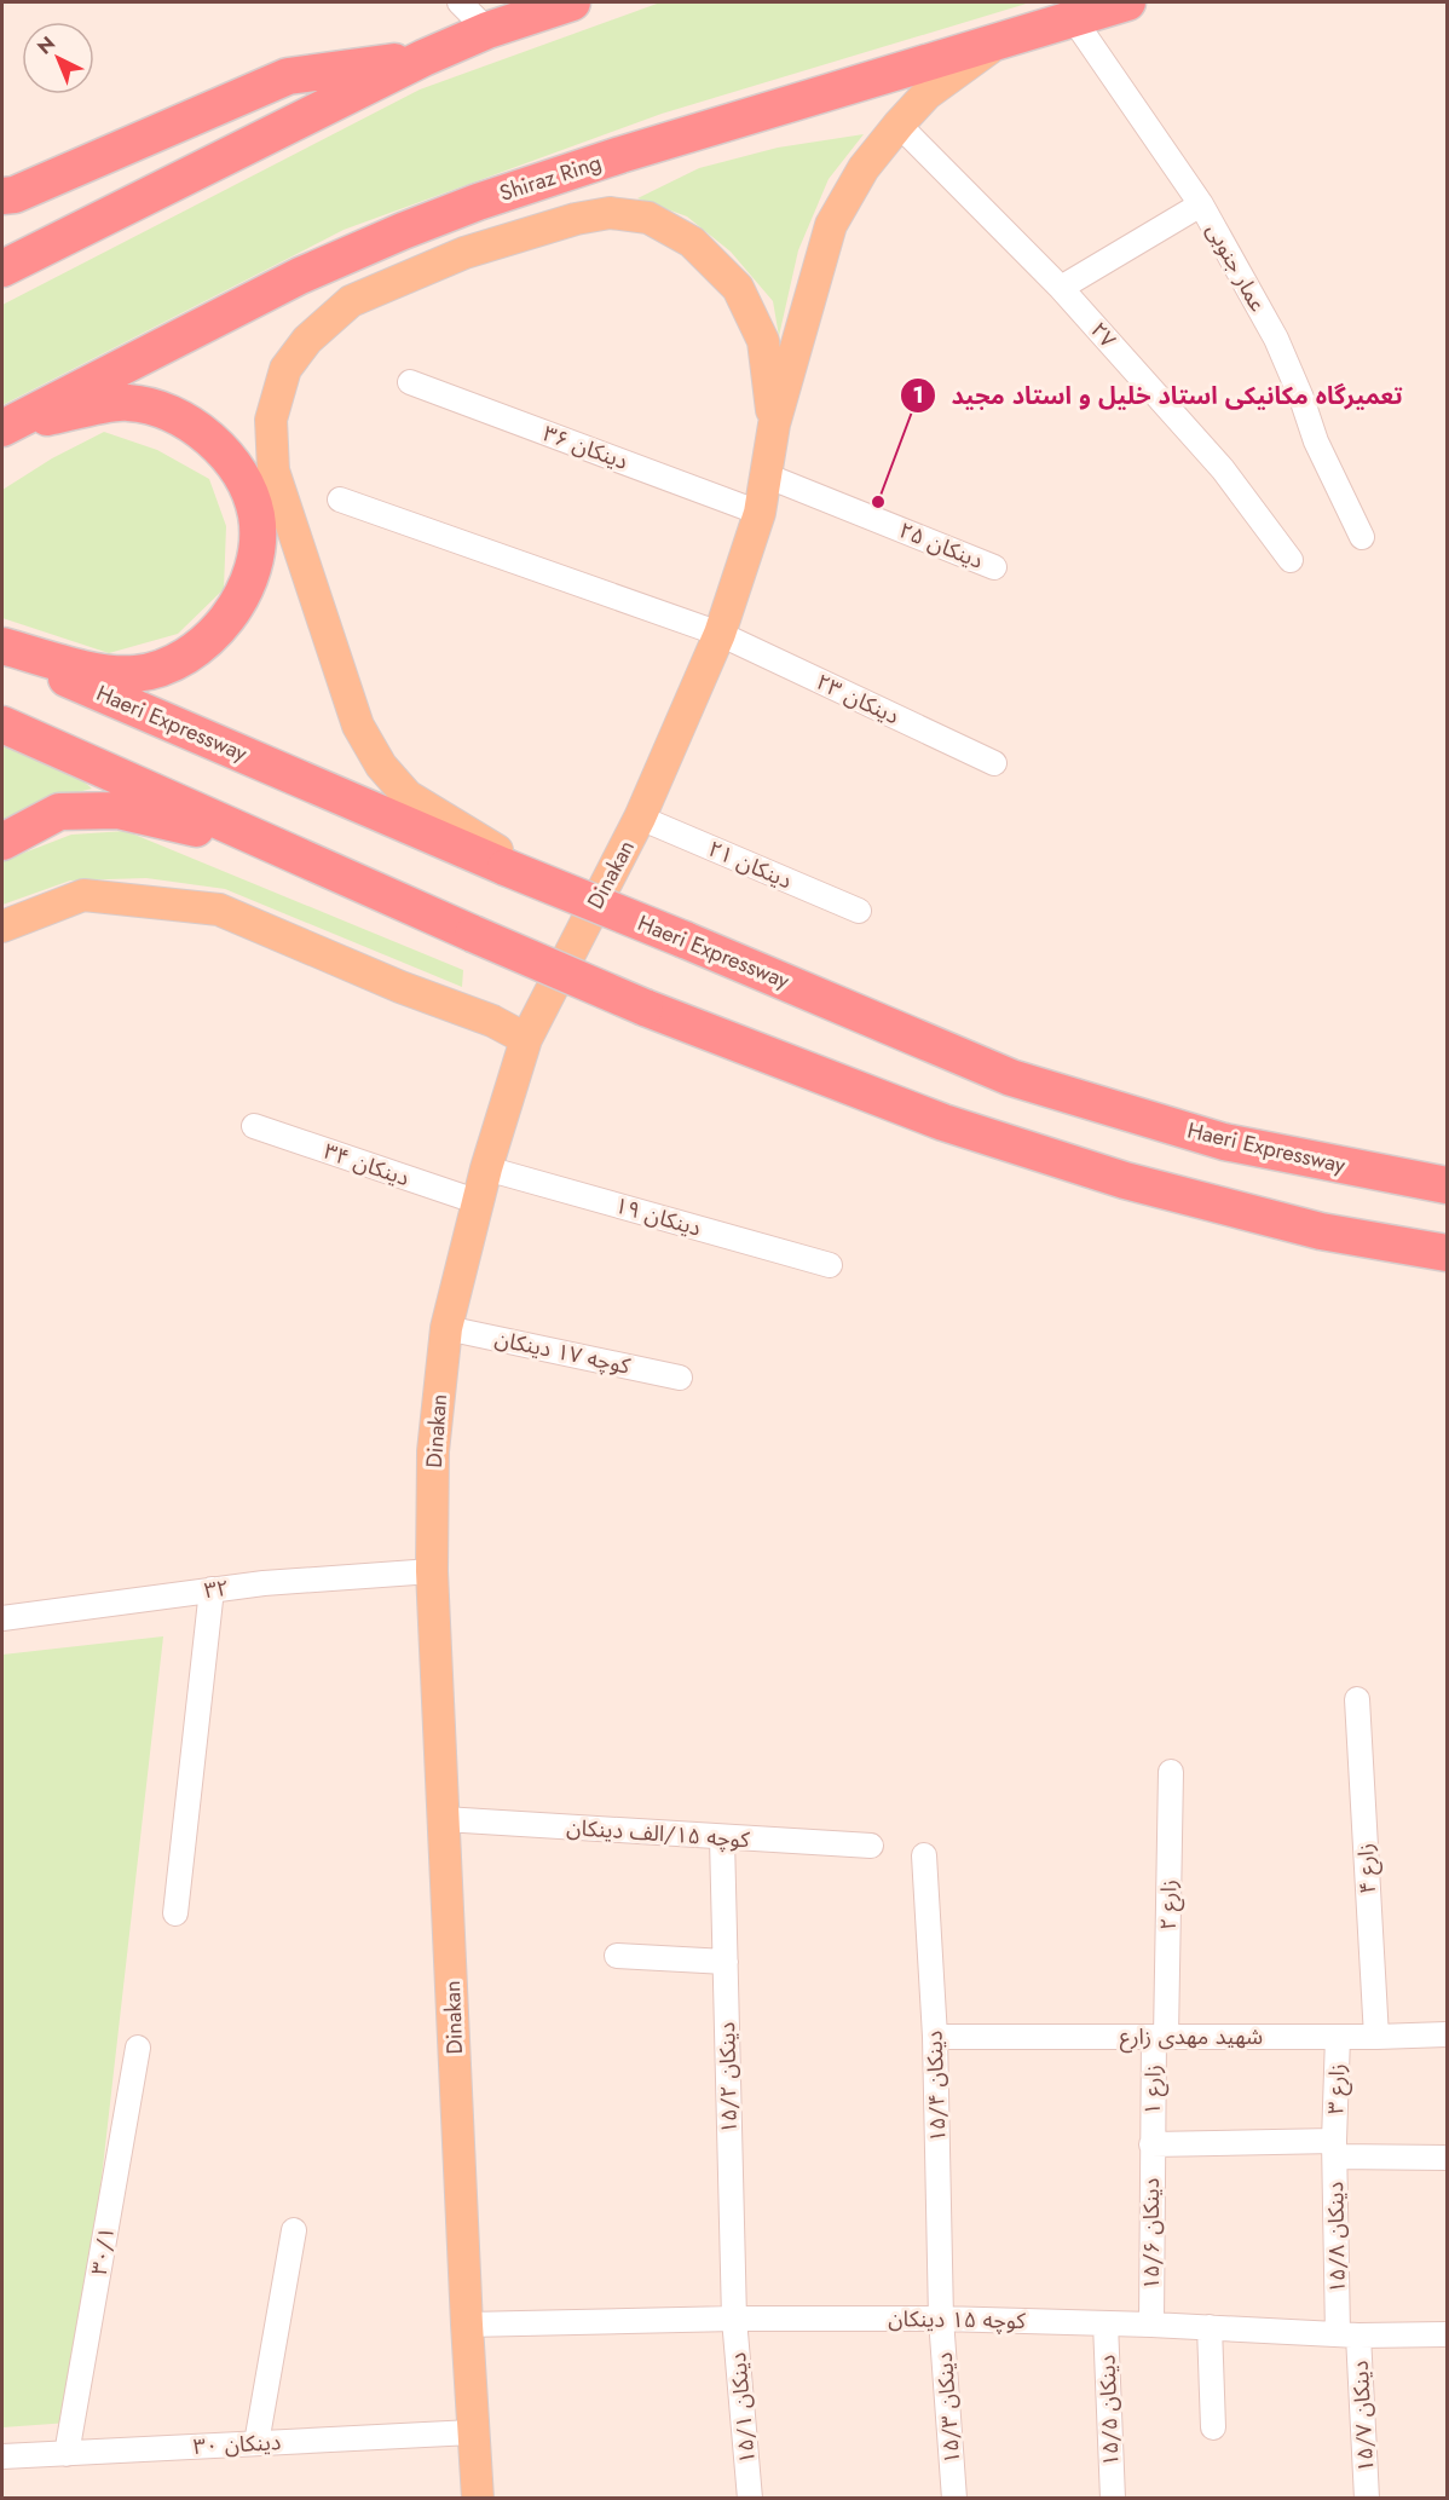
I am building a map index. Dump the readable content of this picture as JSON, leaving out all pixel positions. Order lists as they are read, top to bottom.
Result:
{
  "streets": {
    "highway": ["Shiraz Ring", "Haeri Expressway"],
    "main road": ["Dinakan"],
    "street": [
      "عمار جنوبی",
      "۲۷",
      "۳۶ دینکان",
      "۲۵ دینکان",
      "۲۳ دینکان",
      "۲۱ دینکان",
      "۳۴ دینکان",
      "۱۹ دینکان",
      "کوچه ۱۷ دینکان",
      "۳۲",
      "کوچه ۱۵/الف دینکان",
      "۴ زارع",
      "۲ زارع",
      "شهید مهدی زارع",
      "۱۵/۲ دینکان",
      "۱۵/۴ دینکان",
      "۳ زارع",
      "۱ زارع",
      "۱۵/۶ دینکان",
      "۱۵/۸ دینکان",
      "۳۰/۱",
      "کوچه ۱۵ دینکان",
      "۱۵/۱ دینکان",
      "۱۵/۳ دینکان",
      "۱۵/۵ دینکان",
      "۱۵/۷ دینکان",
      "۳۰ دینکان"
    ]
  },
  "crossings": [
    ["Shiraz Ring", "عمار جنوبی"],
    ["۳۶ دینکان", "Dinakan"],
    ["۲۵ دینکان", "Dinakan"],
    ["۲۳ دینکان", "Dinakan"],
    ["۲۱ دینکان", "Dinakan"],
    ["Dinakan", "۳۴ دینکان"],
    ["Dinakan", "۱۹ دینکان"],
    ["Dinakan", "کوچه ۱۷ دینکان"],
    ["Dinakan", "۳۲"],
    ["Dinakan", "کوچه ۱۵/الف دینکان"],
    ["Dinakan", "کوچه ۱۵ دینکان"],
    ["Dinakan", "۳۰ دینکان"],
    ["کوچه ۱۵/الف دینکان", "۱۵/۲ دینکان"],
    ["۴ زارع", "شهید مهدی زارع"],
    ["۲ زارع", "شهید مهدی زارع"],
    ["۲ زارع", "۱ زارع"],
    ["شهید مهدی زارع", "۱۵/۴ دینکان"],
    ["شهید مهدی زارع", "۳ زارع"],
    ["شهید مهدی زارع", "۱ زارع"],
    ["۱۵/۲ دینکان", "کوچه ۱۵ دینکان"],
    ["۱۵/۲ دینکان", "۱۵/۱ دینکان"],
    ["۱۵/۴ دینکان", "کوچه ۱۵ دینکان"],
    ["۱۵/۴ دینکان", "۱۵/۳ دینکان"],
    ["۳ زارع", "۱۵/۸ دینکان"],
    ["۱ زارع", "۱۵/۶ دینکان"],
    ["۱۵/۶ دینکان", "کوچه ۱۵ دینکان"],
    ["۱۵/۸ دینکان", "کوچه ۱۵ دینکان"],
    ["۱۵/۸ دینکان", "۱۵/۷ دینکان"],
    ["۳۰/۱", "۳۰ دینکان"],
    ["کوچه ۱۵ دینکان", "۱۵/۱ دینکان"],
    ["کوچه ۱۵ دینکان", "۱۵/۳ دینکان"],
    ["کوچه ۱۵ دینکان", "۱۵/۵ دینکان"],
    ["کوچه ۱۵ دینکان", "۱۵/۷ دینکان"]
  ],
  "places": ["تعمیرگاه مکانیکی استاد خلیل و استاد مجید"],
  "north": "top left"
}
